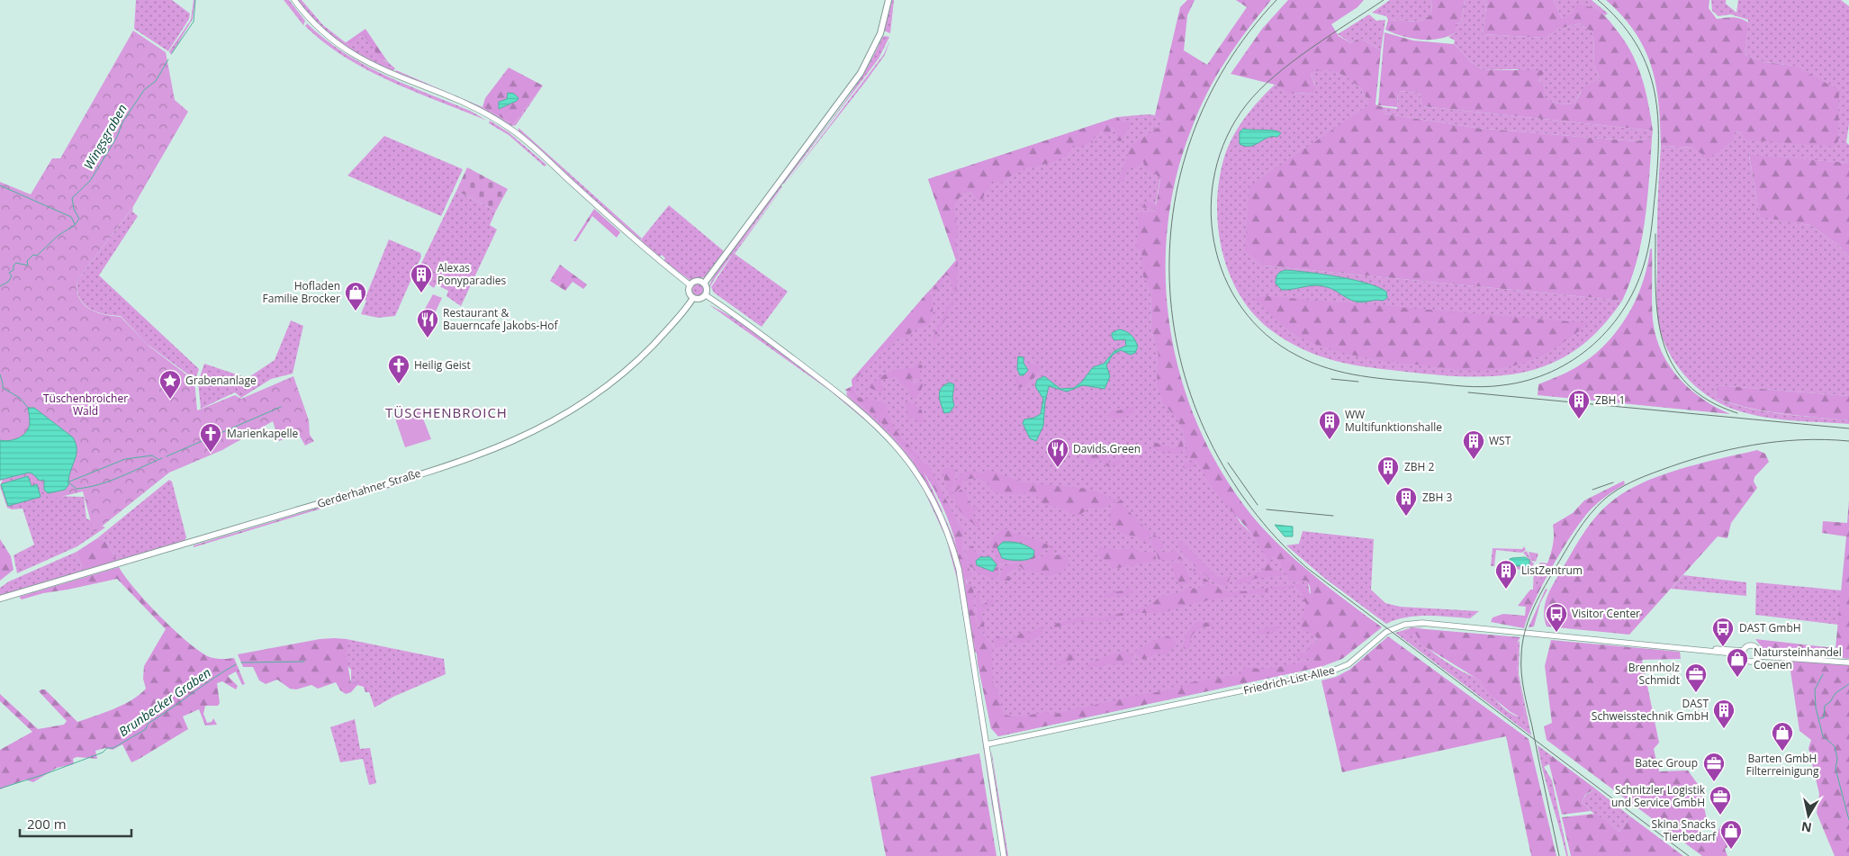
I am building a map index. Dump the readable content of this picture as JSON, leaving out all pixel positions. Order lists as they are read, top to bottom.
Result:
{
  "streets": {
    "main road": ["Gerderhahner Straße"],
    "street": ["Friedrich-List-Allee"]
  },
  "districts": ["TÜSCHENBROICH"],
  "water": ["Wingsgraben", "Brunbecker Graben"],
  "parks": ["Tüschenbroicher Wald"],
  "places": {
    "building": [
      "Alexas Ponyparadies",
      "ZBH 1",
      "WW Multifunktionshalle",
      "WST",
      "ZBH 2",
      "ZBH 3",
      "ListZentrum",
      "DAST Schweisstechnik GmbH"
    ],
    "shop": [
      "Hofladen Familie Brocker",
      "Natursteinhandel Coenen",
      "Barten GmbH Filterreinigung",
      "Skina Snacks Tierbedarf"
    ],
    "restaurant": ["Restaurant & Bauerncafe Jakobs-Hof", "Davids.Green"],
    "church": ["Heilig Geist", "Marienkapelle"],
    "place": ["Grabenanlage"],
    "bus stop": ["Visitor Center", "DAST GmbH"],
    "office": ["Brennholz Schmidt", "Batec Group", "Schnitzler Logistik und Service GmbH"]
  },
  "scale_bar": "200 m",
  "north": "bottom"
}
